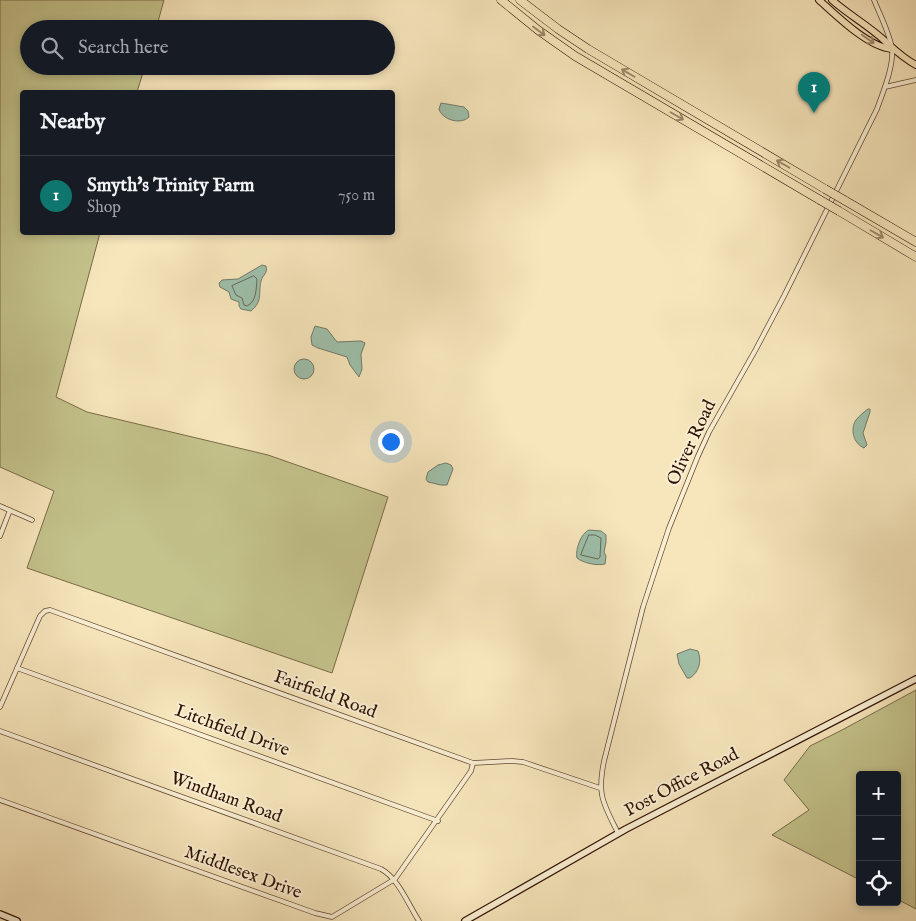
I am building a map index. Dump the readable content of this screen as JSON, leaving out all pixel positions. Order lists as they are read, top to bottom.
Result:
{
  "streets": {
    "street": [
      "Oliver Road",
      "Fairfield Road",
      "Litchfield Drive",
      "Post Office Road",
      "Windham Road",
      "Middlesex Drive"
    ]
  },
  "crossings": [
    ["Oliver Road", "Fairfield Road"],
    ["Oliver Road", "Post Office Road"],
    ["Fairfield Road", "Litchfield Drive"],
    ["Fairfield Road", "Middlesex Drive"],
    ["Litchfield Drive", "Middlesex Drive"],
    ["Windham Road", "Middlesex Drive"]
  ],
  "page": {
    "search": "Search here",
    "pins": "1",
    "heading": "Nearby",
    "list": [
      {
        "mark": "1",
        "name": "Smyth's Trinity Farm",
        "note": "Shop",
        "value": "750 m"
      }
    ],
    "map_buttons": ["+", "−"]
  }
}
